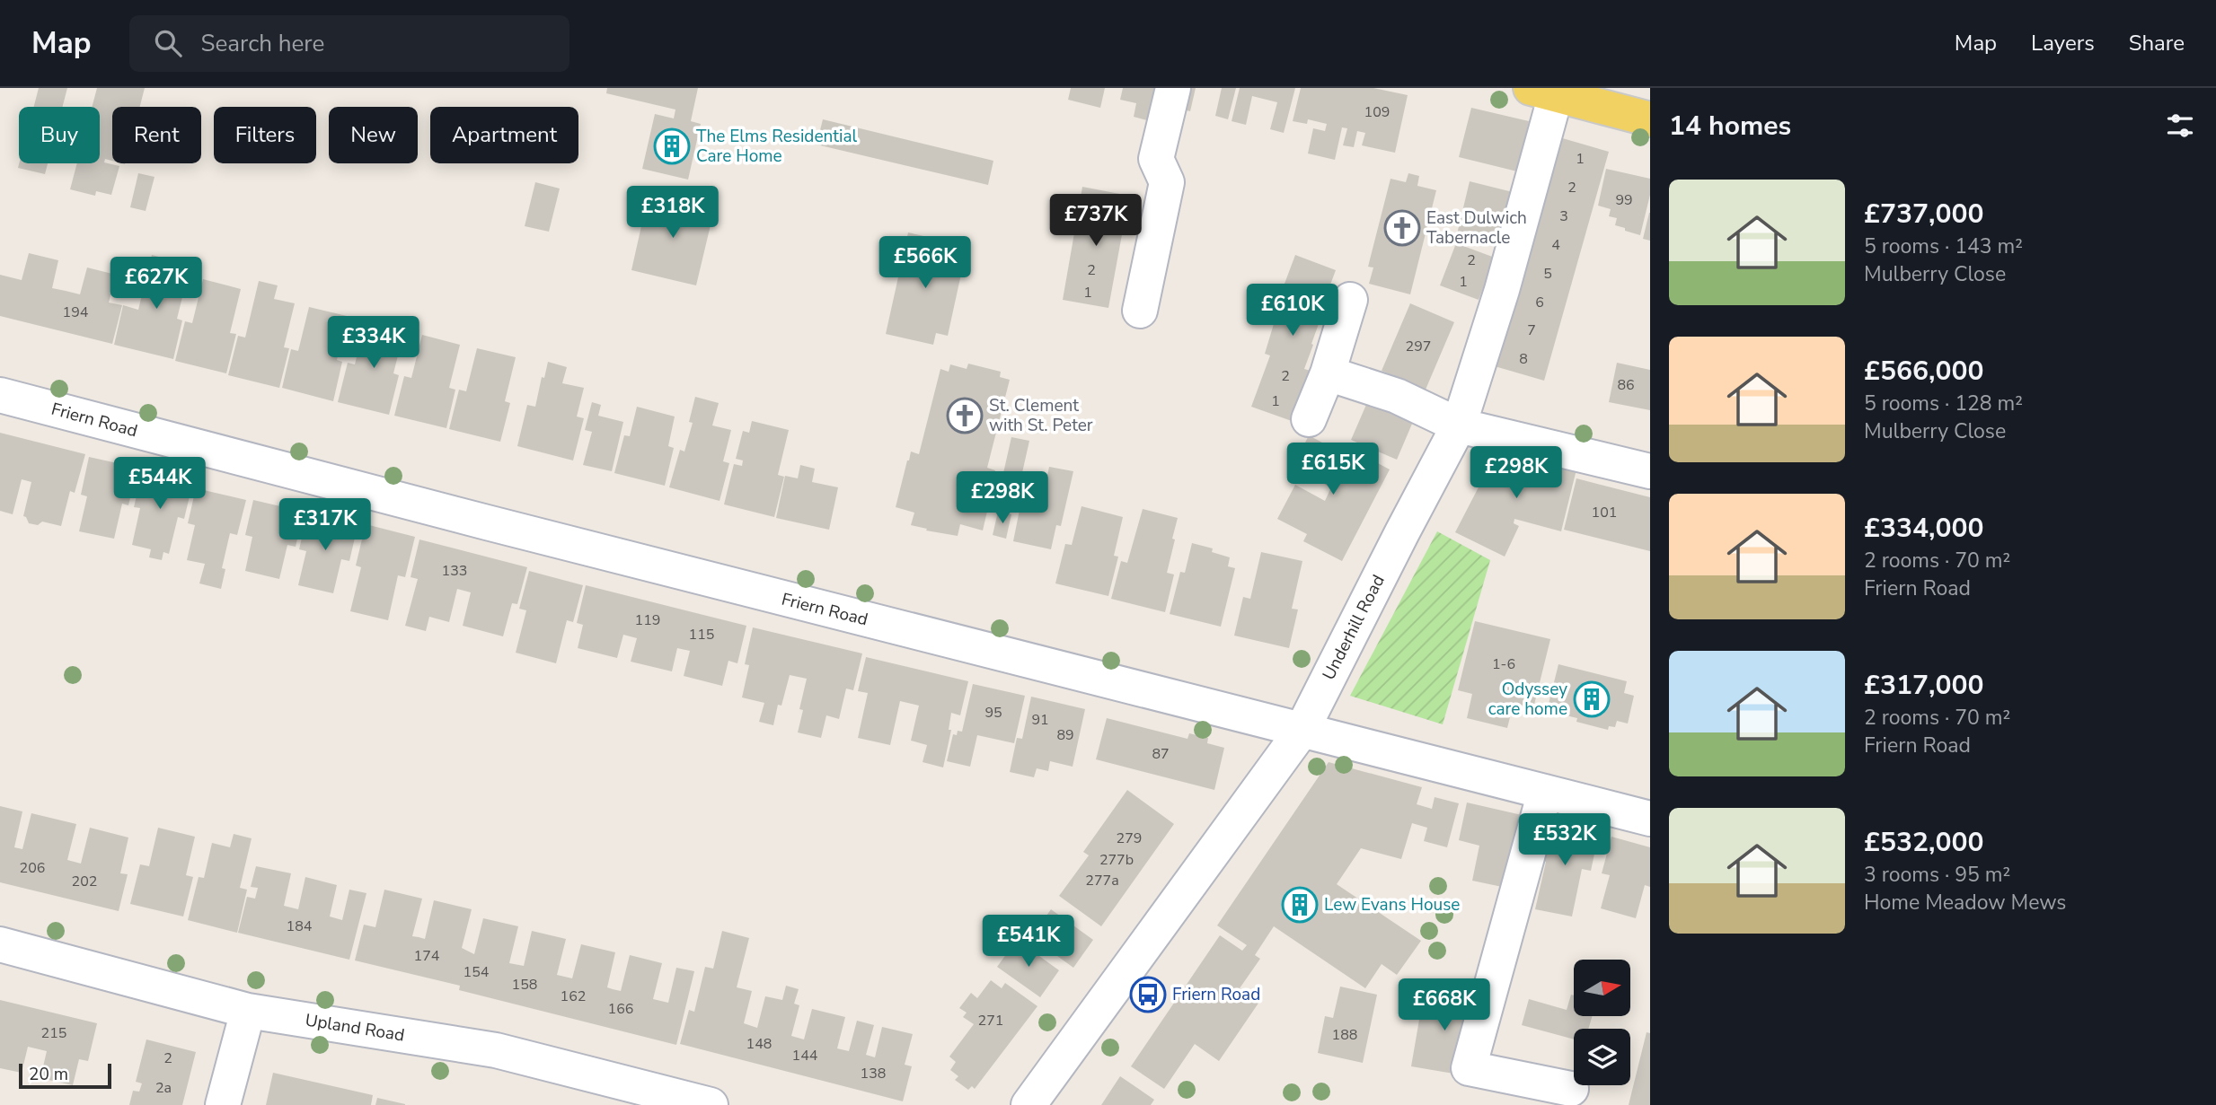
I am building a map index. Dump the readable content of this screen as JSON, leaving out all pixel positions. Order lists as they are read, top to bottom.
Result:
{
  "streets": {
    "street": ["Friern Road", "Underhill Road", "Upland Road"]
  },
  "crossings": [
    ["Friern Road", "Underhill Road"]
  ],
  "places": {
    "building": ["The Elms Residential Care Home", "Odyssey care home", "Lew Evans House"],
    "church": ["East Dulwich Tabernacle", "St. Clement with St. Peter"],
    "bus stop": ["Friern Road"]
  },
  "house_numbers": [
    "109",
    "1",
    "2",
    "99",
    "3",
    "4",
    "2",
    "2",
    "5",
    "1",
    "1",
    "6",
    "194",
    "7",
    "297",
    "8",
    "2",
    "86",
    "1",
    "101",
    "133",
    "119",
    "115",
    "1-6",
    "95",
    "91",
    "89",
    "87",
    "279",
    "277b",
    "206",
    "277a",
    "202",
    "184",
    "174",
    "154",
    "158",
    "162",
    "166",
    "271",
    "215",
    "188",
    "148",
    "144",
    "2",
    "138",
    "2a"
  ],
  "scale_bar": "20 m",
  "north": "right",
  "page": {
    "header": "Map",
    "search": "Search here",
    "nav": ["Map", "Layers", "Share"],
    "heading": "14 homes",
    "chip": [
      "Buy",
      "Rent",
      "Filters",
      "New",
      "Apartment"
    ],
    "list": [
      {
        "name": "£737,000",
        "note": "5 rooms · 143 m² · Mulberry Close"
      },
      {
        "name": "£566,000",
        "note": "5 rooms · 128 m² · Mulberry Close"
      },
      {
        "name": "£334,000",
        "note": "2 rooms · 70 m² · Friern Road"
      },
      {
        "name": "£317,000",
        "note": "2 rooms · 70 m² · Friern Road"
      },
      {
        "name": "£532,000",
        "note": "3 rooms · 95 m² · Home Meadow Mews"
      }
    ],
    "price": [
      "£318K",
      "£737K",
      "£566K",
      "£627K",
      "£610K",
      "£334K",
      "£615K",
      "£298K",
      "£544K",
      "£298K",
      "£317K",
      "£532K",
      "£541K",
      "£668K"
    ],
    "scale": "20 m"
  }
}
